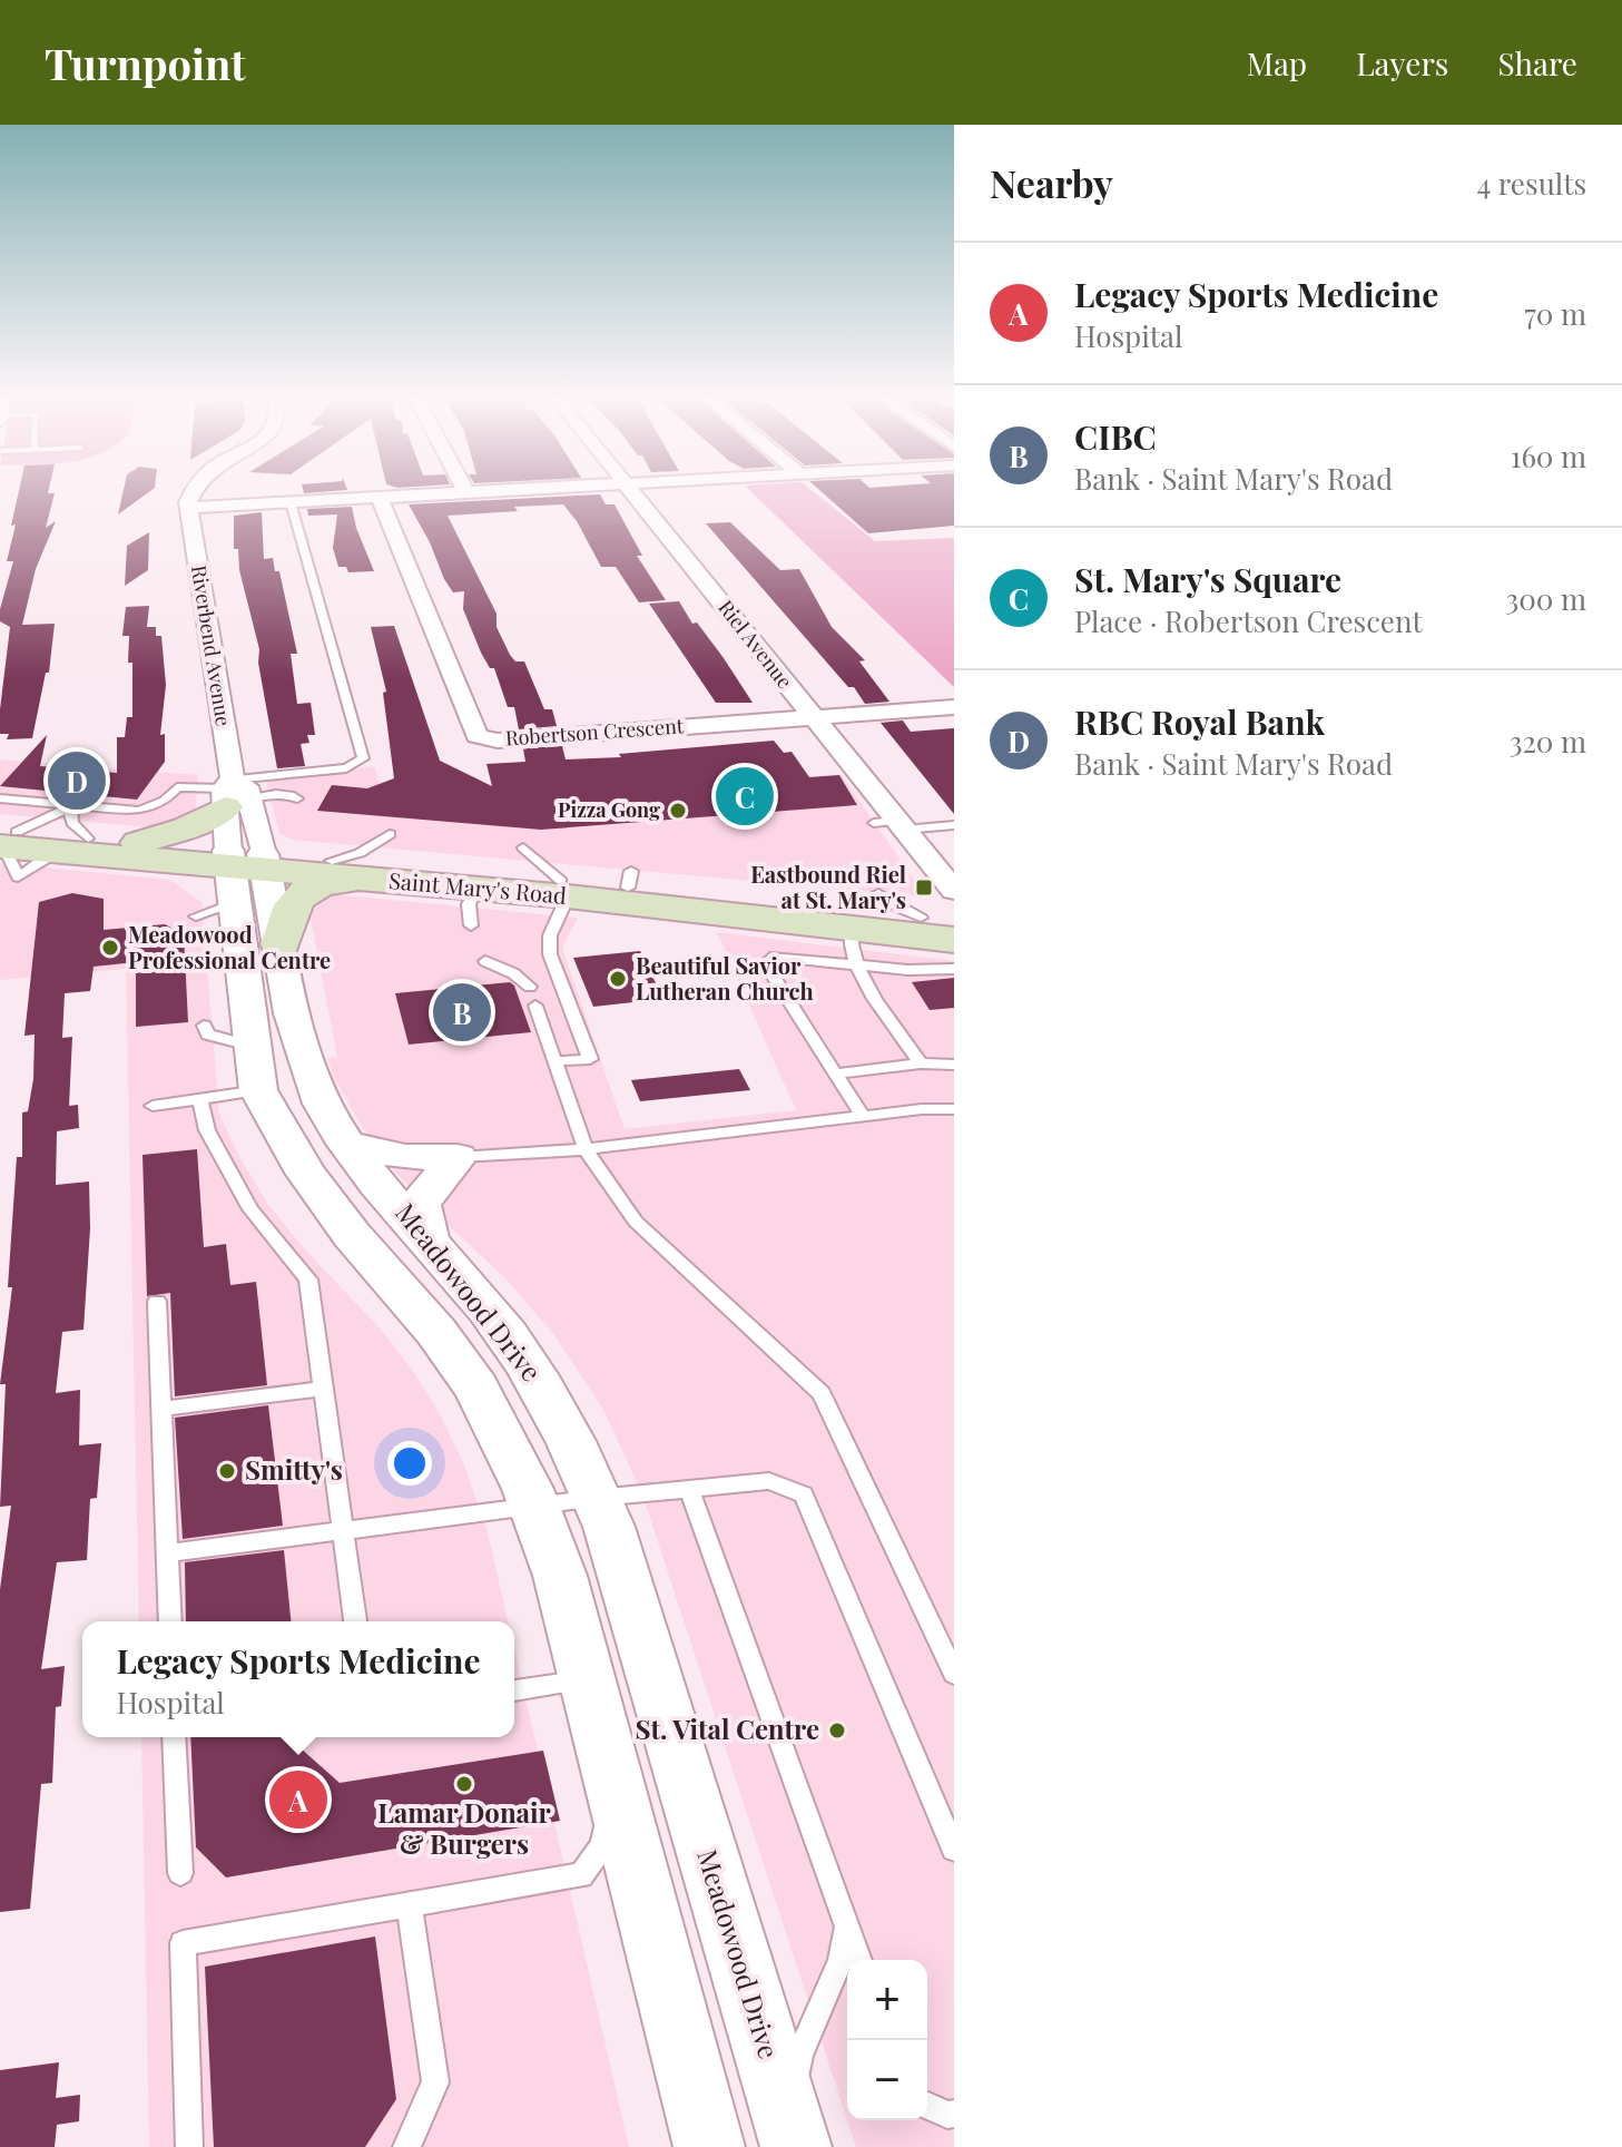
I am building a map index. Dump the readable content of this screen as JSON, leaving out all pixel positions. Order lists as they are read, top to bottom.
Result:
{
  "streets": {
    "main road": ["Saint Mary's Road"],
    "street": [
      "Riel Avenue",
      "Riverbend Avenue",
      "Robertson Crescent",
      "Meadowood Drive"
    ]
  },
  "crossings": [
    ["Riel Avenue", "Robertson Crescent"],
    ["Riverbend Avenue", "Saint Mary's Road"],
    ["Riverbend Avenue", "Meadowood Drive"],
    ["Saint Mary's Road", "Meadowood Drive"]
  ],
  "places": {
    "other": [
      "Pizza Gong",
      "Meadowood Professional Centre",
      "Beautiful Savior Lutheran Church",
      "Smitty's",
      "St. Vital Centre",
      "Lamar Donair & Burgers"
    ],
    "transit": ["Eastbound Riel at St. Mary's"]
  },
  "page": {
    "header": "Turnpoint",
    "nav": ["Map", "Layers", "Share"],
    "heading": ["Nearby", "4 results"],
    "list": [
      {
        "mark": "A",
        "name": "Legacy Sports Medicine",
        "note": "Hospital",
        "value": "70 m"
      },
      {
        "mark": "B",
        "name": "CIBC",
        "note": "Bank · Saint Mary's Road",
        "value": "160 m"
      },
      {
        "mark": "C",
        "name": "St. Mary's Square",
        "note": "Place · Robertson Crescent",
        "value": "300 m"
      },
      {
        "mark": "D",
        "name": "RBC Royal Bank",
        "note": "Bank · Saint Mary's Road",
        "value": "320 m"
      }
    ],
    "pins": [
      "D",
      "C",
      "B",
      "A"
    ],
    "popup": ["Legacy Sports Medicine", "Hospital"],
    "map_buttons": ["+", "−"]
  }
}
